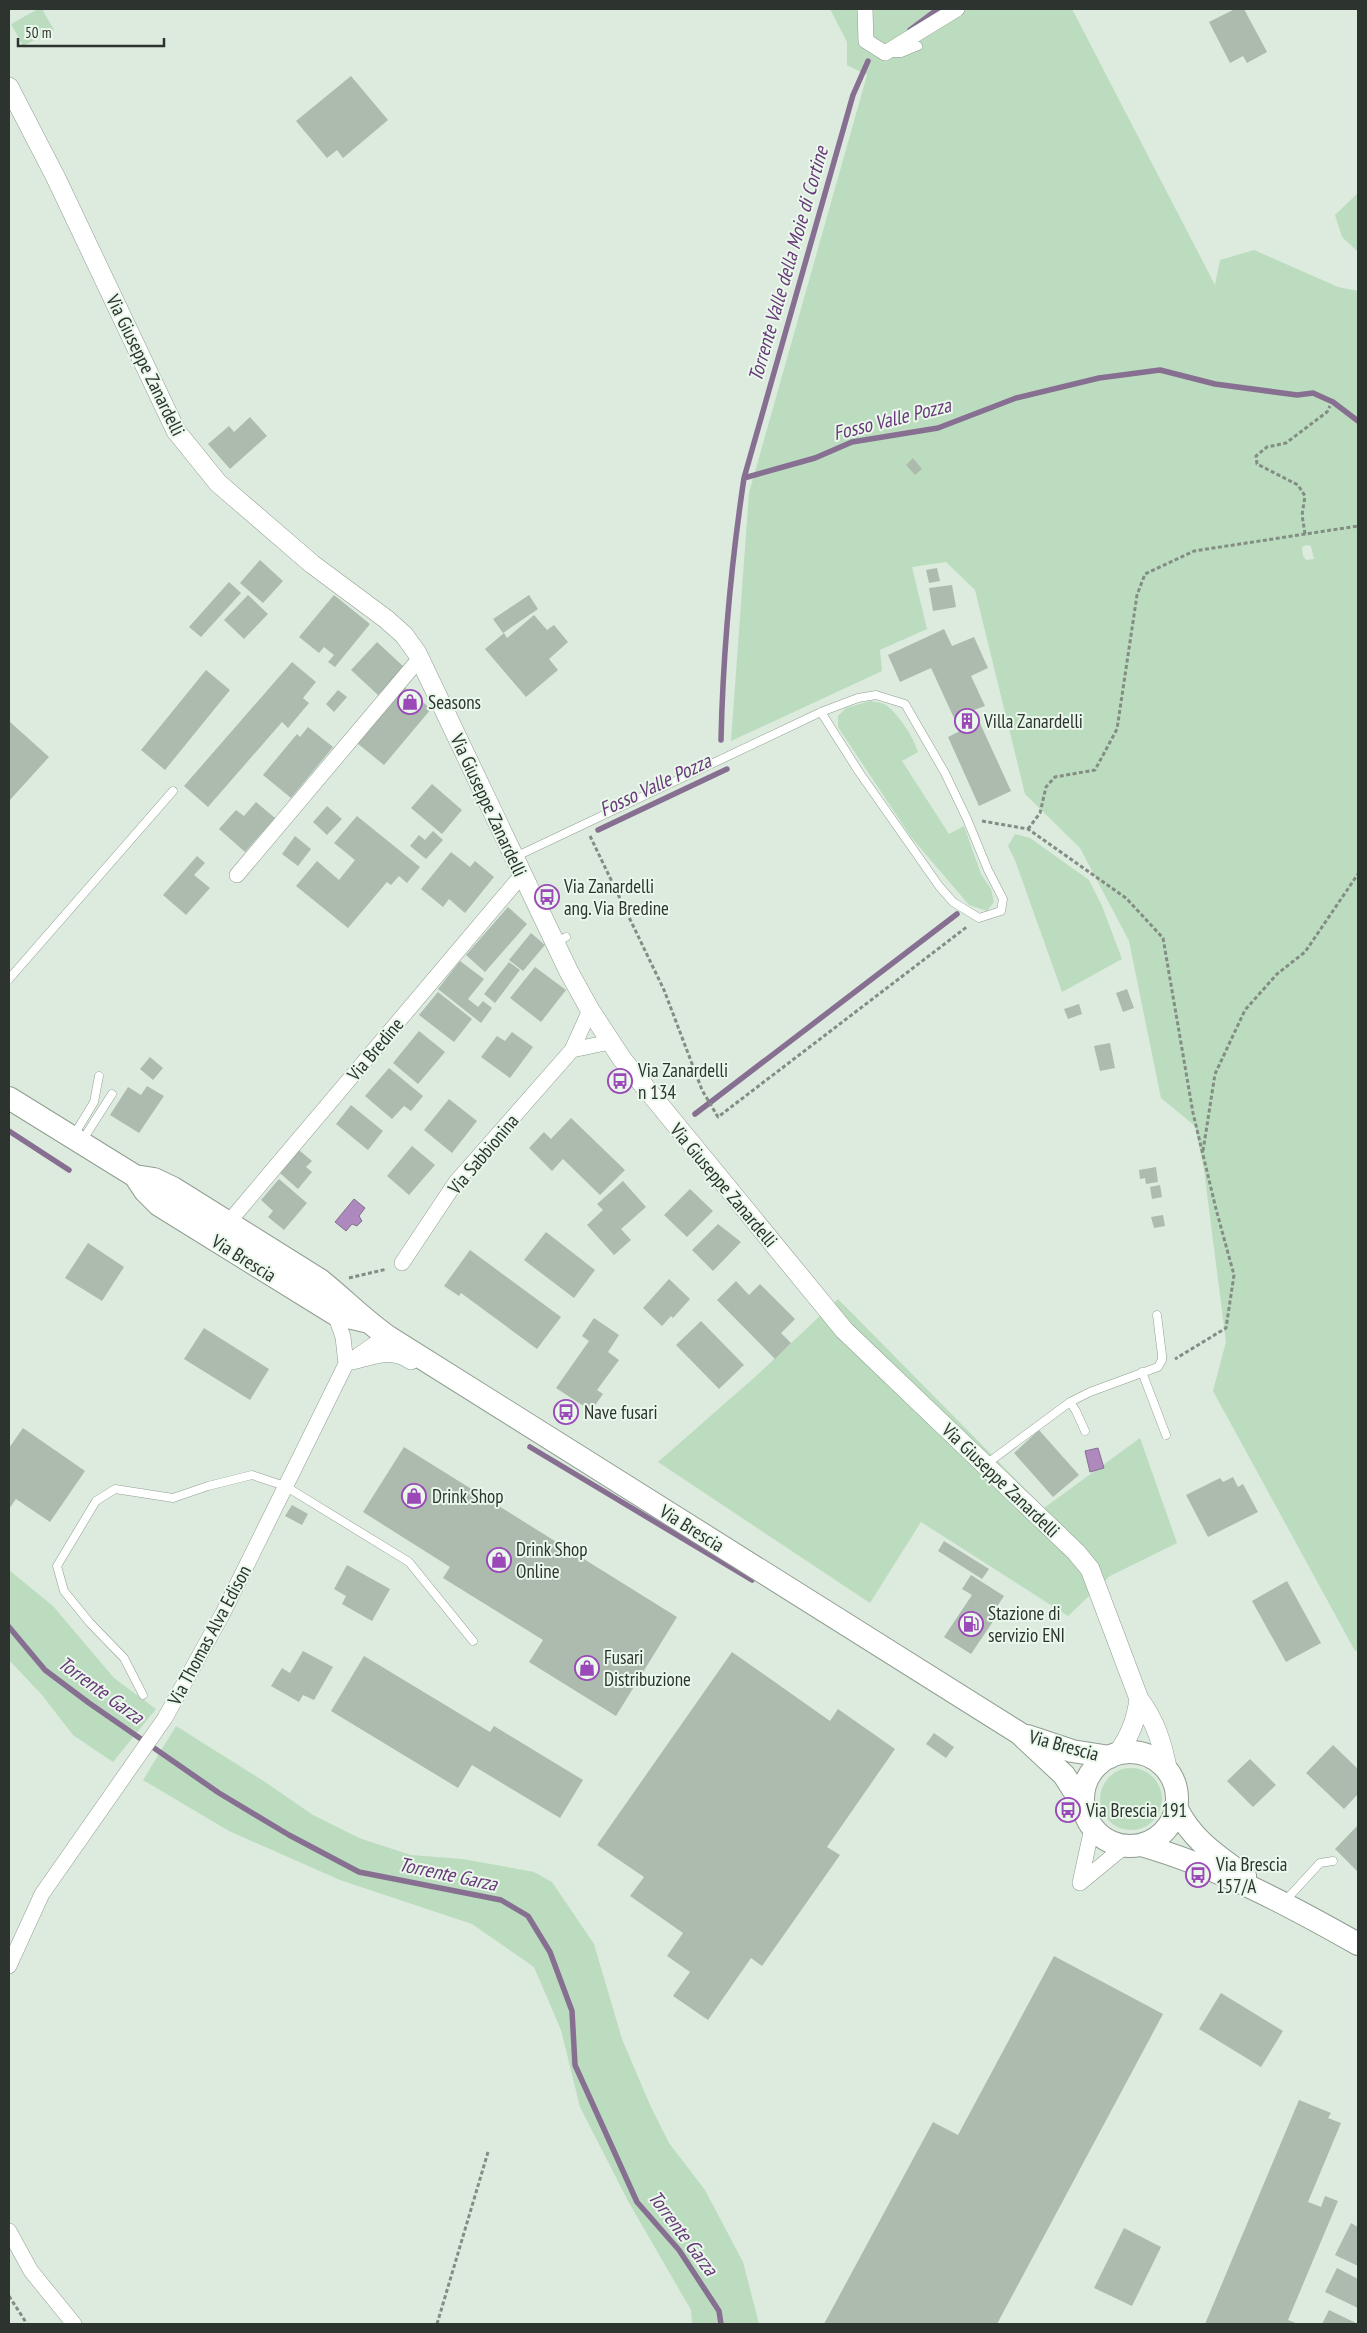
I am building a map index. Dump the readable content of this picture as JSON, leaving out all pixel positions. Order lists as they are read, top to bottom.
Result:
{
  "streets": {
    "main road": ["Via Brescia"],
    "street": [
      "Via Giuseppe Zanardelli",
      "Via Bredine",
      "Via Sabbionina",
      "Via Thomas Alva Edison"
    ]
  },
  "crossings": [
    ["Via Giuseppe Zanardelli", "Via Bredine"],
    ["Via Giuseppe Zanardelli", "Via Sabbionina"],
    ["Via Giuseppe Zanardelli", "Via Brescia"],
    ["Via Bredine", "Via Brescia"],
    ["Via Brescia", "Via Thomas Alva Edison"]
  ],
  "water": ["Torrente Valle della Moie di Cortine", "Fosso Valle Pozza", "Torrente Garza"],
  "places": {
    "shop": [
      "Seasons",
      "Drink Shop",
      "Drink Shop Online",
      "Fusari Distribuzione"
    ],
    "building": ["Villa Zanardelli"],
    "bus stop": [
      "Via Zanardelli ang. Via Bredine",
      "Via Zanardelli n 134",
      "Nave fusari",
      "Via Brescia 191",
      "Via Brescia 157/A"
    ],
    "fuel station": ["Stazione di servizio ENI"]
  },
  "scale_bar": "50 m"
}
